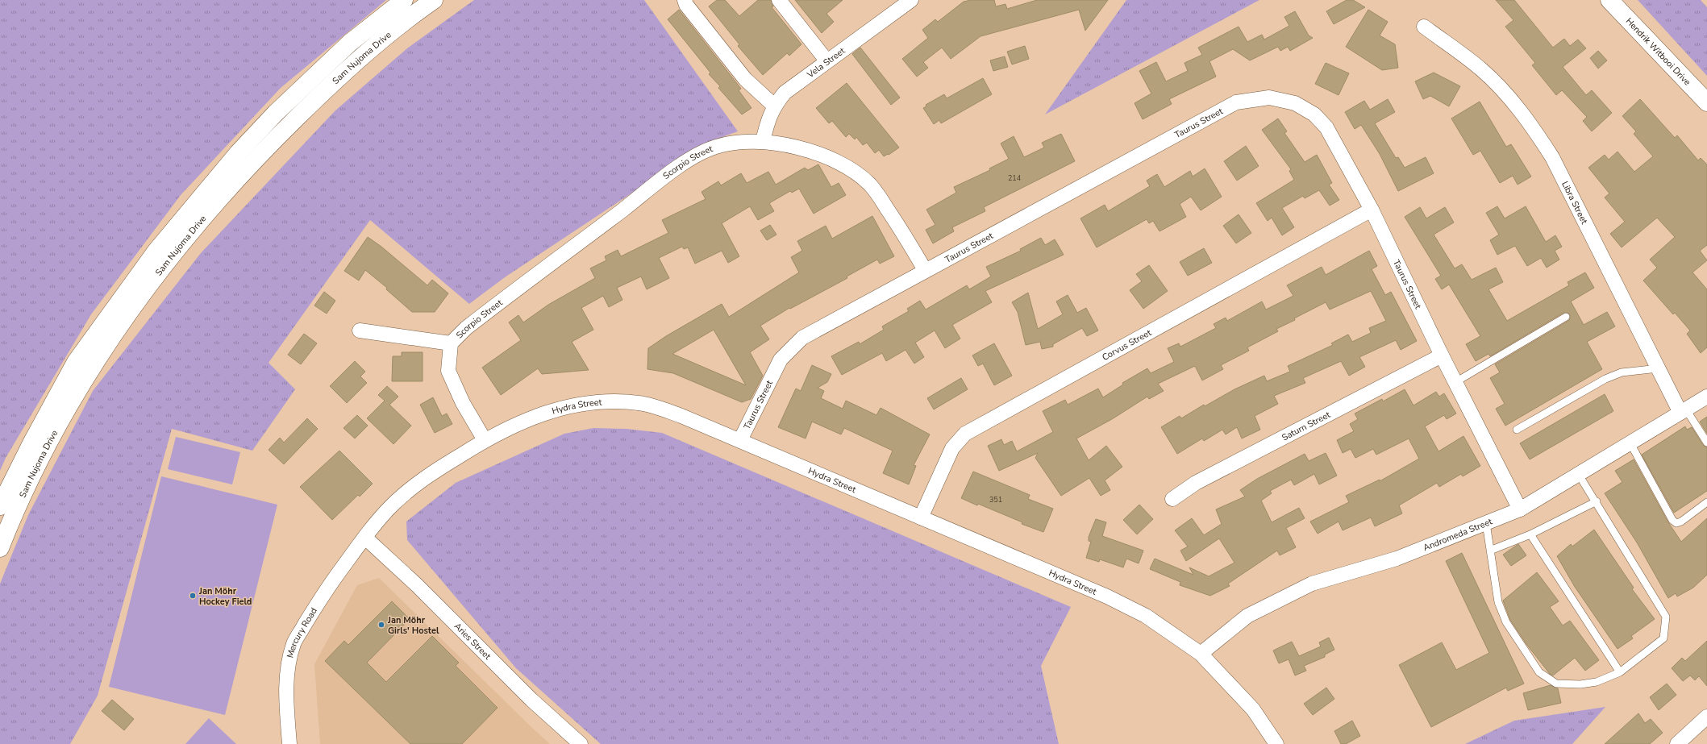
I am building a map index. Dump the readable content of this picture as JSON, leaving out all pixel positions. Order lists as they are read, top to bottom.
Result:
{
  "streets": {
    "main road": ["Hendrik Witbooi Drive", "Sam Nujoma Drive"],
    "street": [
      "Vela Street",
      "Taurus Street",
      "Scorpio Street",
      "Libra Street",
      "Corvus Street",
      "Hydra Street",
      "Saturn Street",
      "Andromeda Street",
      "Mercury Road",
      "Aries Street"
    ]
  },
  "crossings": [
    ["Vela Street", "Scorpio Street"],
    ["Taurus Street", "Scorpio Street"],
    ["Taurus Street", "Corvus Street"],
    ["Taurus Street", "Hydra Street"],
    ["Taurus Street", "Saturn Street"],
    ["Taurus Street", "Andromeda Street"],
    ["Scorpio Street", "Hydra Street"],
    ["Libra Street", "Andromeda Street"],
    ["Corvus Street", "Hydra Street"],
    ["Hydra Street", "Andromeda Street"],
    ["Hydra Street", "Mercury Road"],
    ["Hydra Street", "Aries Street"],
    ["Mercury Road", "Aries Street"]
  ],
  "places": ["Jan Möhr Hockey Field", "Jan Möhr Girls' Hostel"],
  "house_numbers": ["214", "351"]
}
